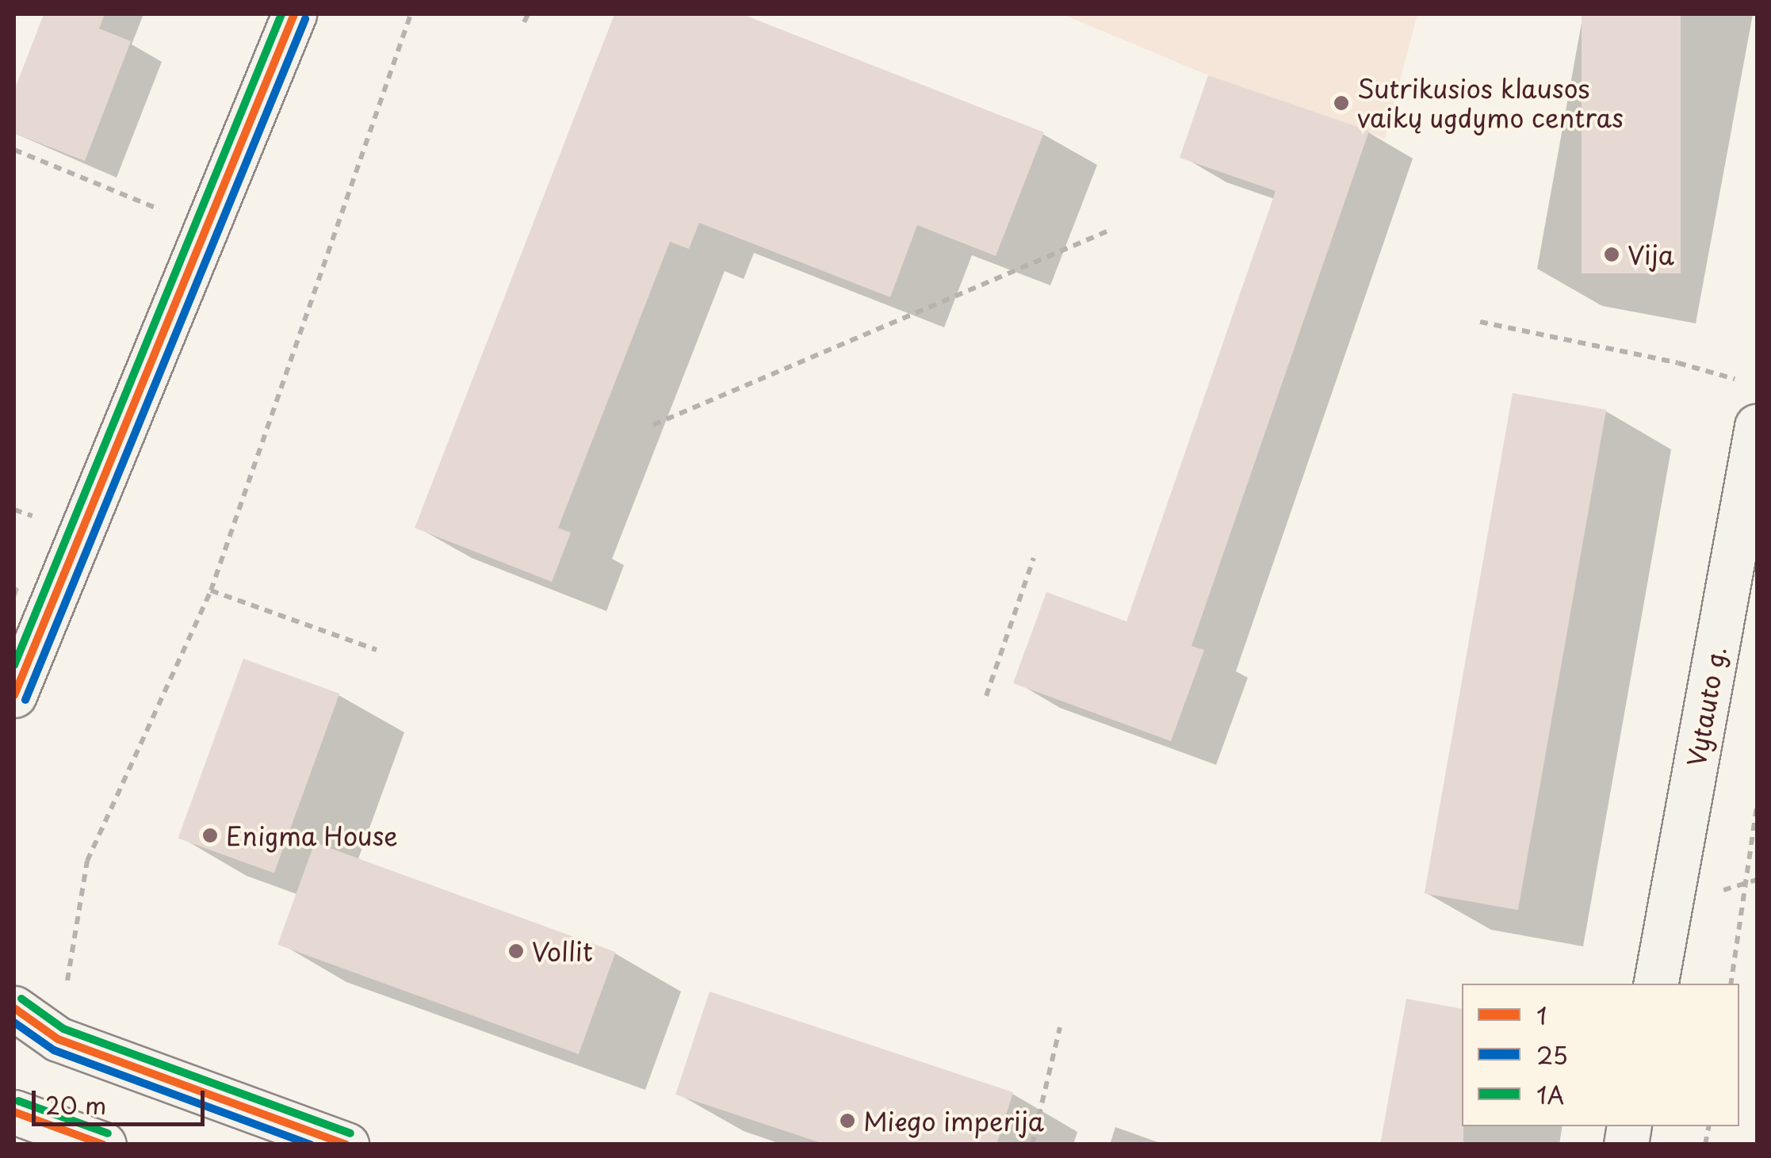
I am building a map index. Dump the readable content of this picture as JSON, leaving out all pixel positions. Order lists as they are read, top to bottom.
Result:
{
  "streets": {
    "main road": ["Vytauto g."]
  },
  "places": [
    "Sutrikusios klausos vaikų ugdymo centras",
    "Vija",
    "Enigma House",
    "Vollit",
    "Miego imperija"
  ],
  "lines": ["transit line 1", "transit line 1A", "transit line 25"],
  "legend": ["1", "25", "1A"],
  "scale_bar": "20 m"
}
